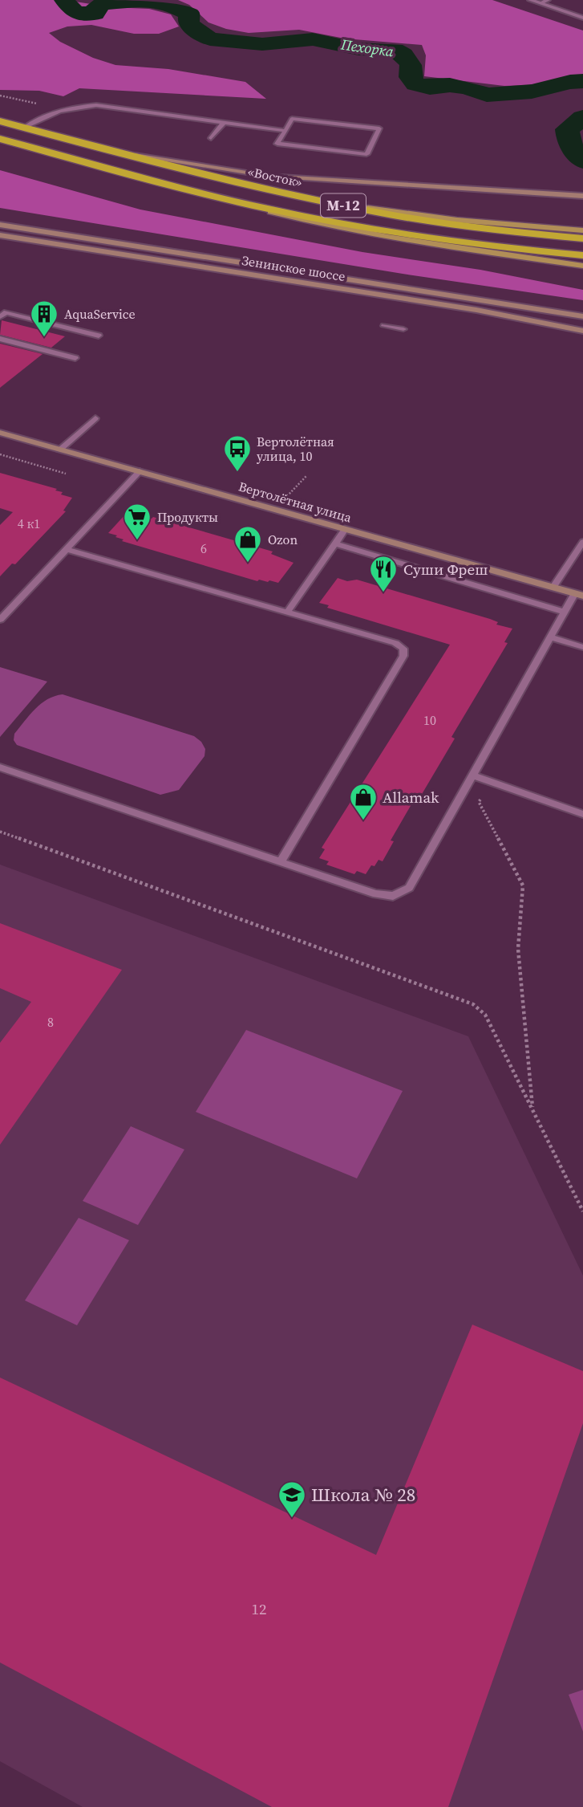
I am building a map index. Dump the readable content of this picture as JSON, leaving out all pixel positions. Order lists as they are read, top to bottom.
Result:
{
  "streets": {
    "highway": ["«Восток»", "М-12"],
    "main road": ["Зенинское шоссе", "Вертолётная улица"]
  },
  "water": ["Пехорка"],
  "places": {
    "building": ["AquaService"],
    "bus stop": ["Вертолётная улица, 10"],
    "supermarket": ["Продукты"],
    "shop": ["Ozon", "Allamak"],
    "restaurant": ["Суши Фреш"],
    "school or university": ["Школа № 28"]
  },
  "house_numbers": [
    "4 к1",
    "6",
    "10",
    "8",
    "12"
  ]
}
